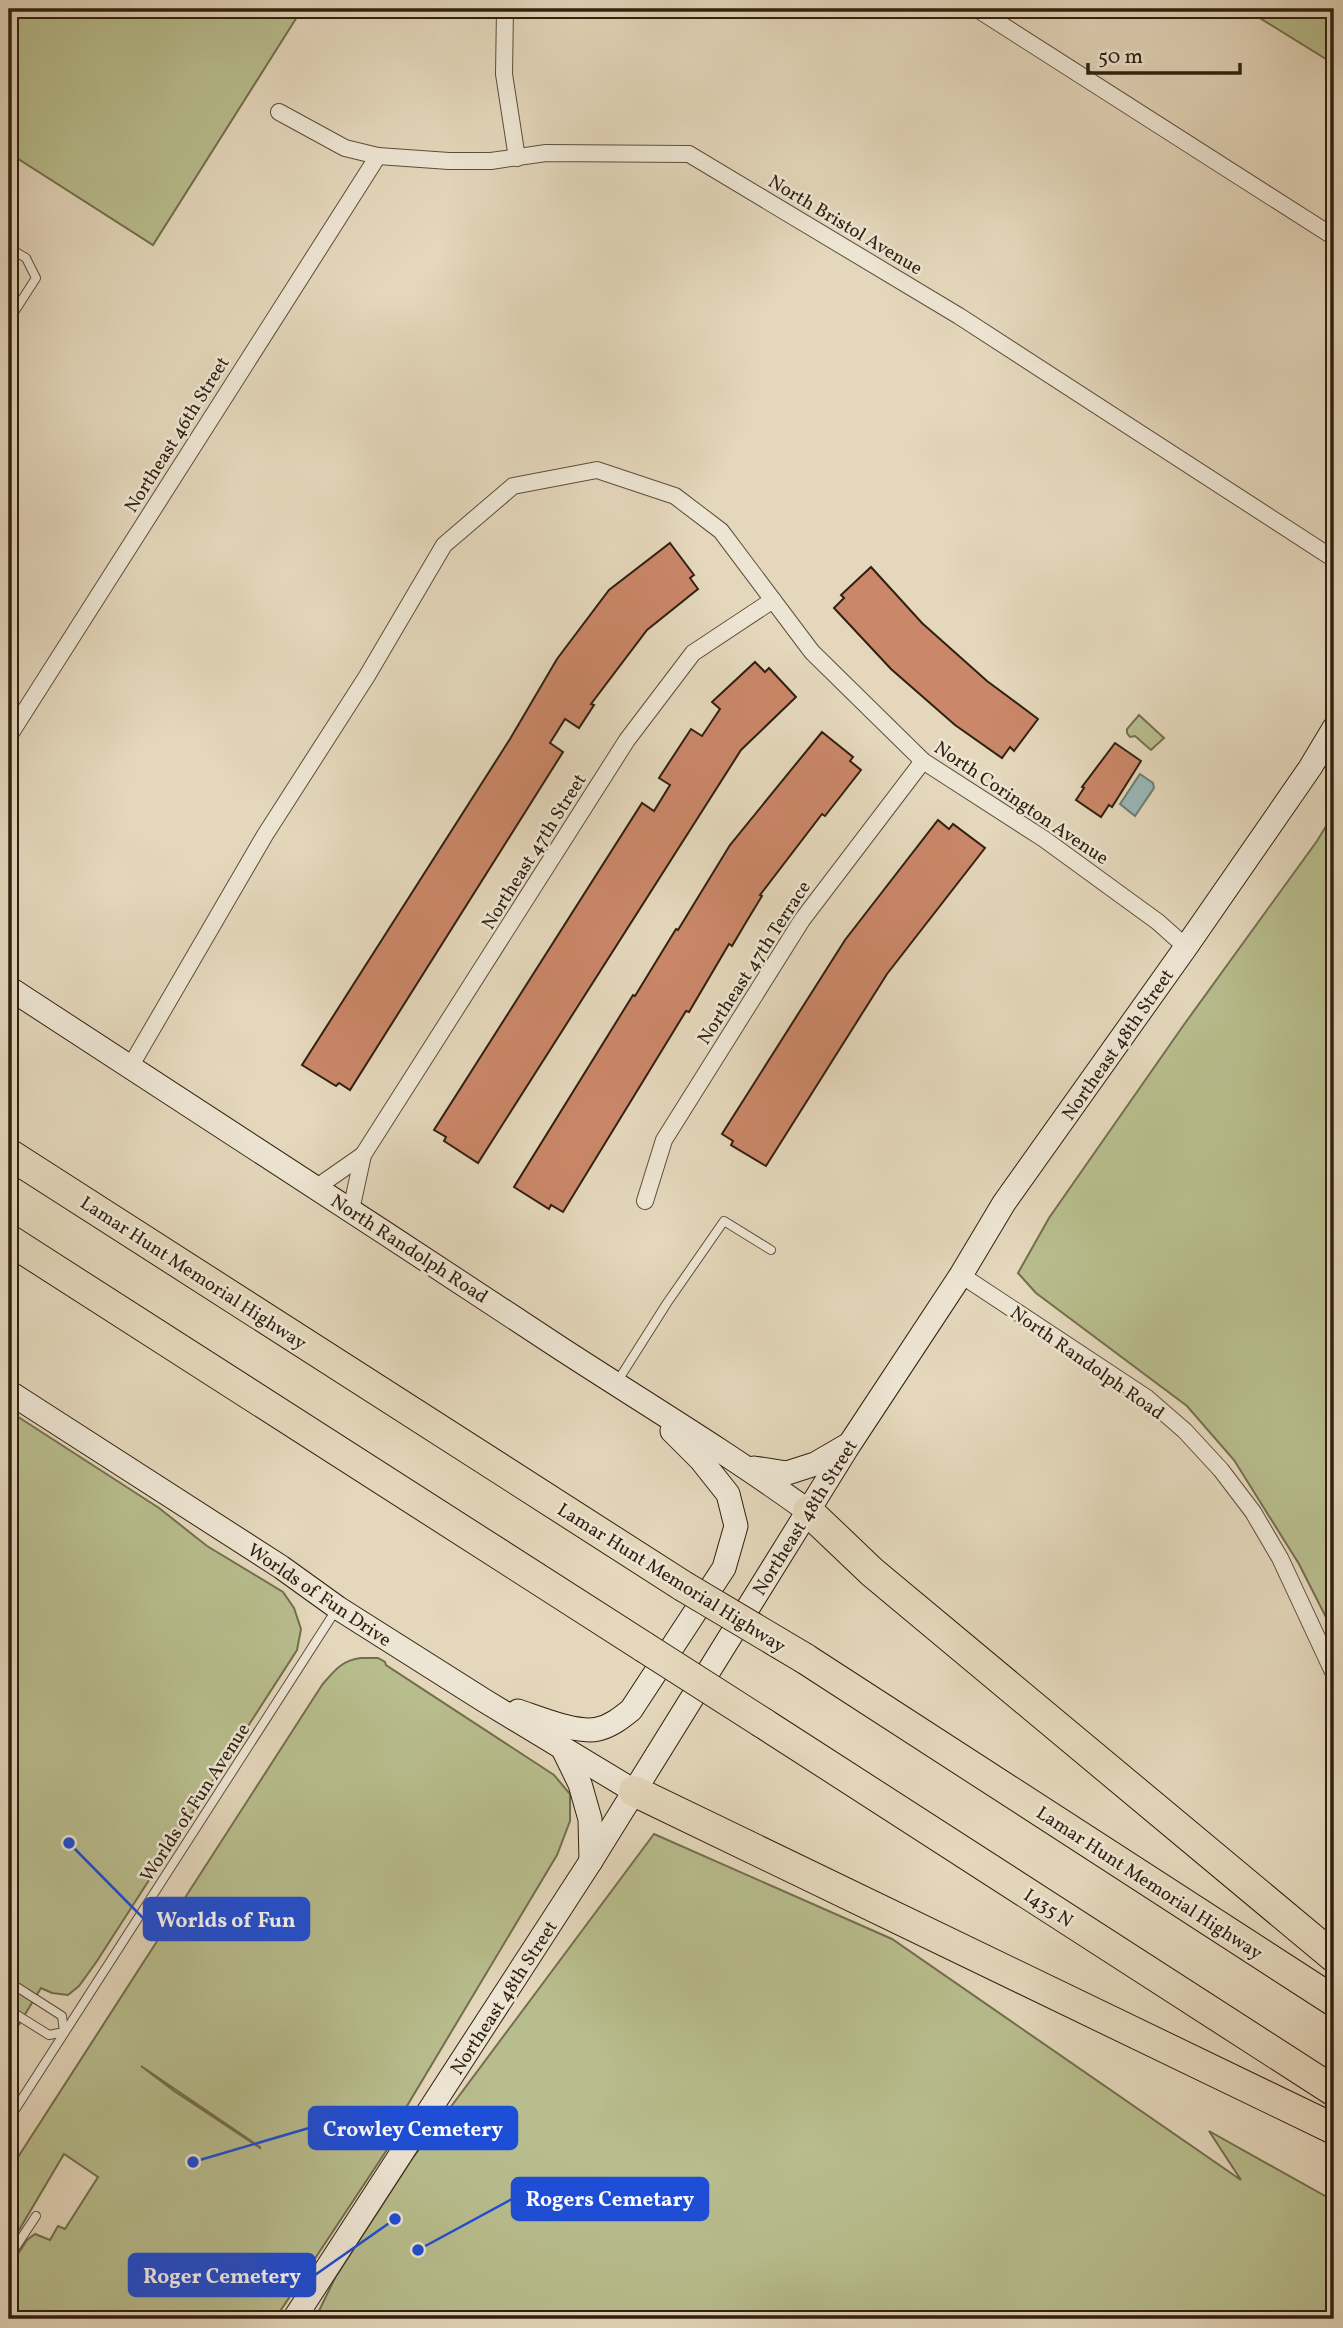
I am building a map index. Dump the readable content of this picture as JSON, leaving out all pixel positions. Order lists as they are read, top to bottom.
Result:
{
  "streets": {
    "highway": ["Lamar Hunt Memorial Highway", "I435 N"],
    "main road": ["Northeast 48th Street", "North Randolph Road", "Worlds of Fun Drive"],
    "street": [
      "North Bristol Avenue",
      "Northeast 46th Street",
      "North Corington Avenue",
      "Northeast 47th Street",
      "Northeast 47th Terrace"
    ],
    "lane": ["Worlds of Fun Avenue"]
  },
  "crossings": [
    ["North Bristol Avenue", "Northeast 46th Street"],
    ["North Corington Avenue", "Northeast 47th Street"],
    ["North Corington Avenue", "Northeast 47th Terrace"],
    ["North Corington Avenue", "Northeast 48th Street"],
    ["North Corington Avenue", "North Randolph Road"],
    ["Northeast 47th Street", "North Randolph Road"],
    ["Northeast 48th Street", "North Randolph Road"],
    ["Northeast 48th Street", "Worlds of Fun Drive"],
    ["Worlds of Fun Drive", "Worlds of Fun Avenue"]
  ],
  "places": [
    "Worlds of Fun",
    "Crowley Cemetery",
    "Roger Cemetery",
    "Rogers Cemetary"
  ],
  "scale_bar": "50 m"
}
